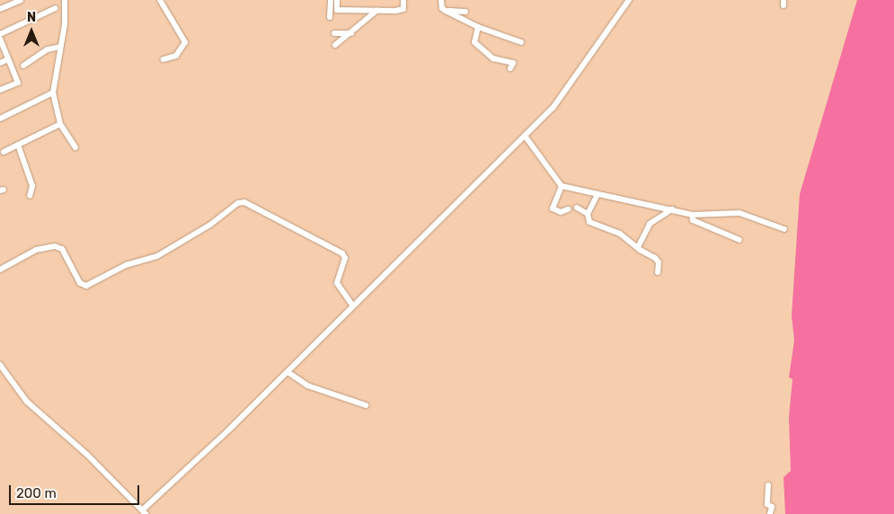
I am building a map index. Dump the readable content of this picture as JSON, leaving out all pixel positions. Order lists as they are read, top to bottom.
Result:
{
  "scale_bar": "200 m",
  "north": "top"
}
